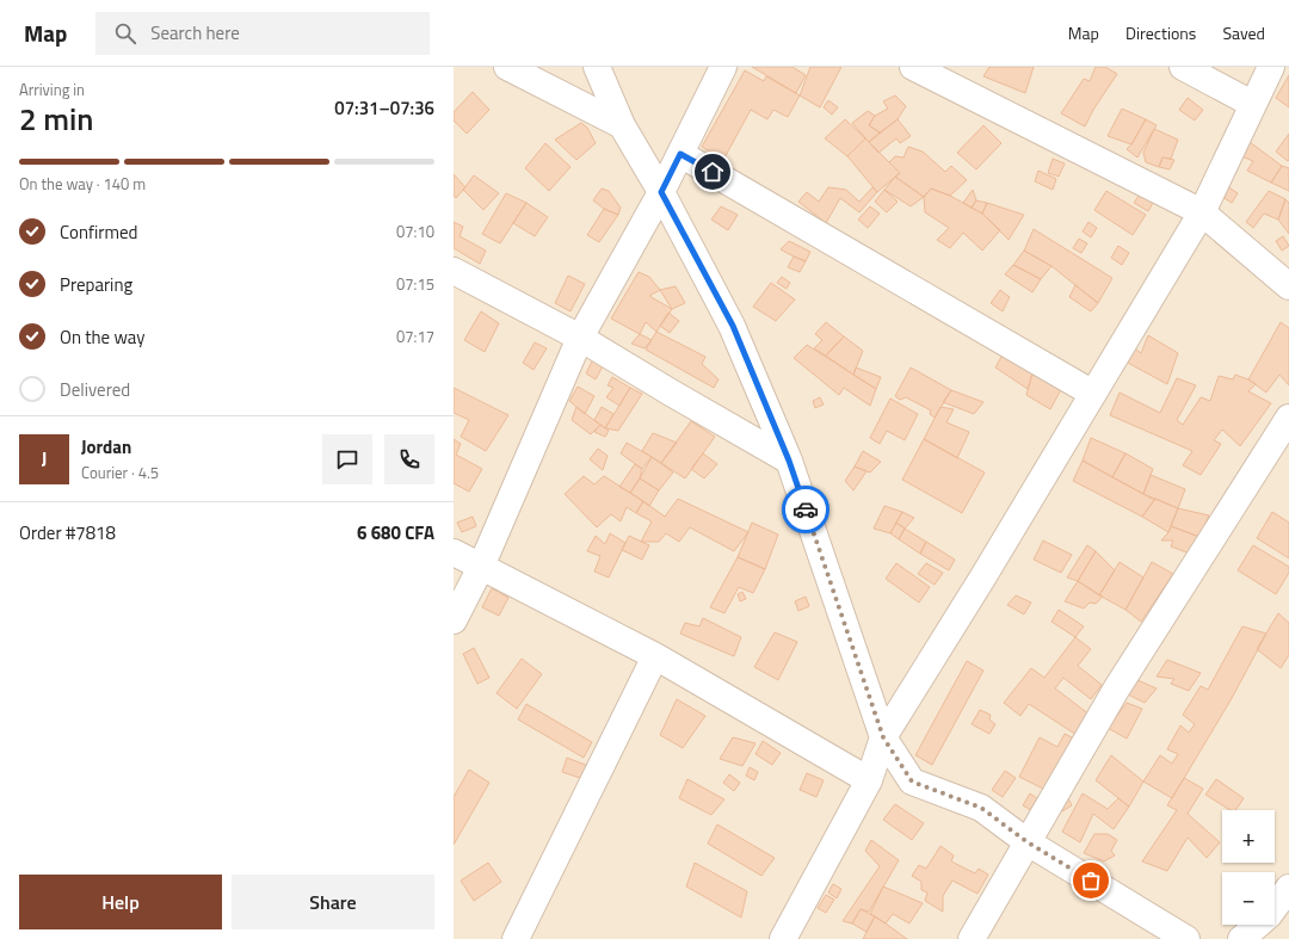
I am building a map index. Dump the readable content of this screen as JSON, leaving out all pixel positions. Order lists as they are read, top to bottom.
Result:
{
  "page": {
    "header": "Map",
    "search": "Search here",
    "nav": ["Map", "Directions", "Saved"],
    "heading": ["2 min", "Arriving in", "07:31–07:36"],
    "panel": [
      "Jordan",
      "Courier · 4.5",
      "Order #7818",
      "6 680 CFA"
    ],
    "bar": "On the way · 140 m",
    "list": [
      ["Confirmed", "07:10"],
      ["Preparing", "07:15"],
      ["On the way", "07:17"],
      "Delivered"
    ],
    "round": "J",
    "map_buttons": ["+", "−"],
    "buttons": ["Help", "Share"]
  }
}
